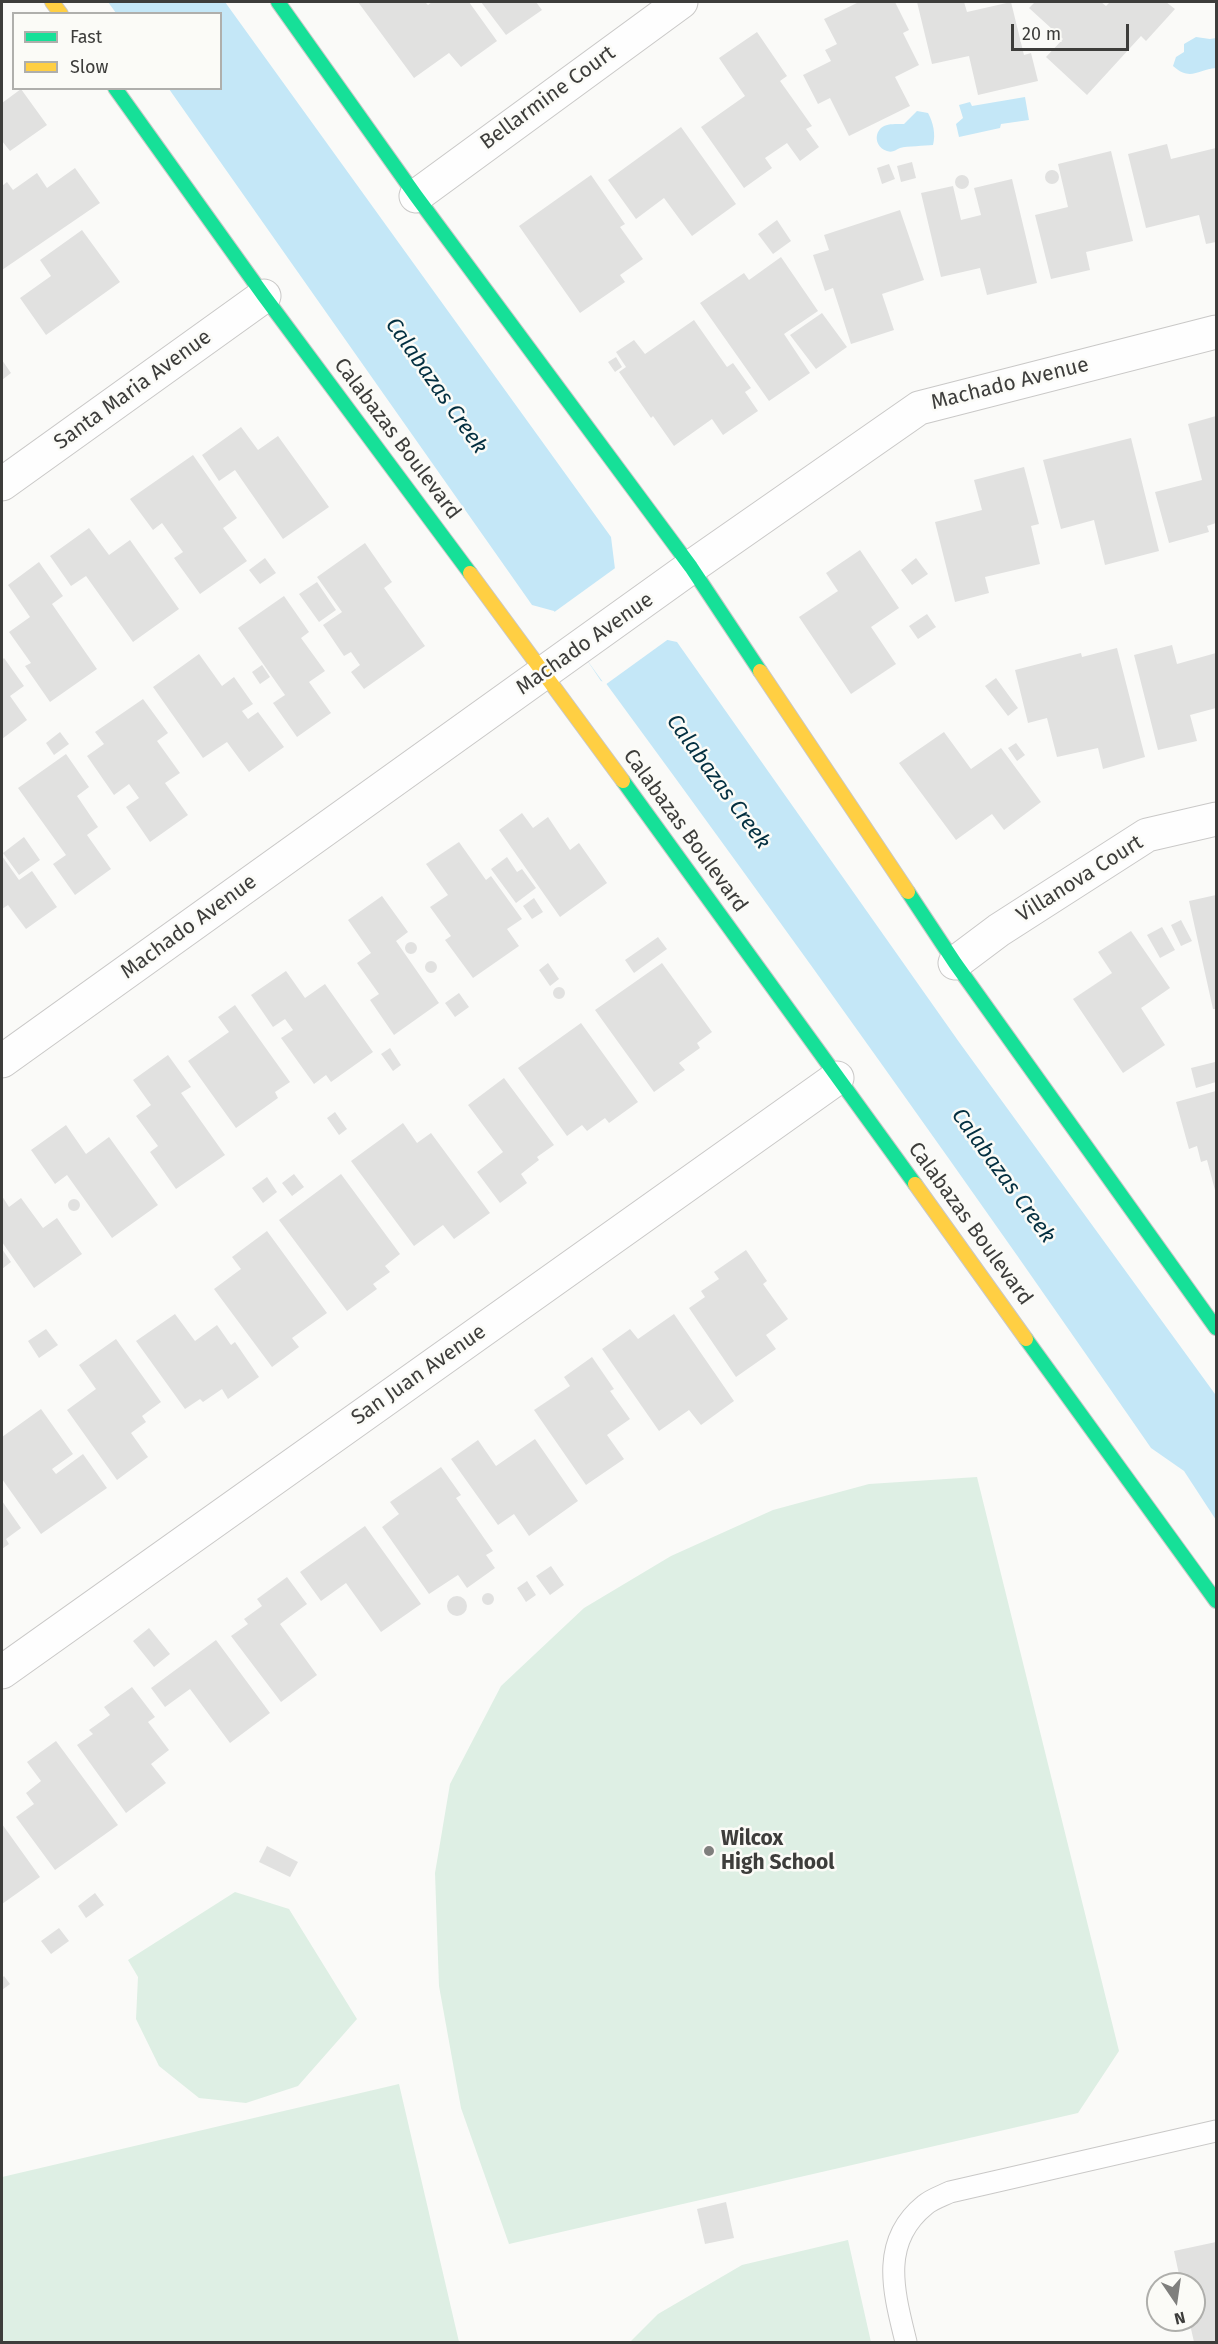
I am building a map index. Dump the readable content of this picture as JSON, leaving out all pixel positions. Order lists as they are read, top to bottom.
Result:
{
  "streets": {
    "street": [
      "Bellarmine Court",
      "Machado Avenue",
      "Santa Maria Avenue",
      "Calabazas Boulevard",
      "Villanova Court",
      "San Juan Avenue"
    ]
  },
  "crossings": [
    ["Machado Avenue", "Calabazas Boulevard"],
    ["Santa Maria Avenue", "Calabazas Boulevard"],
    ["Calabazas Boulevard", "San Juan Avenue"]
  ],
  "water": ["Calabazas Creek"],
  "places": ["Wilcox High School"],
  "legend": ["Fast", "Slow"],
  "scale_bar": "20 m",
  "north": "bottom"
}
